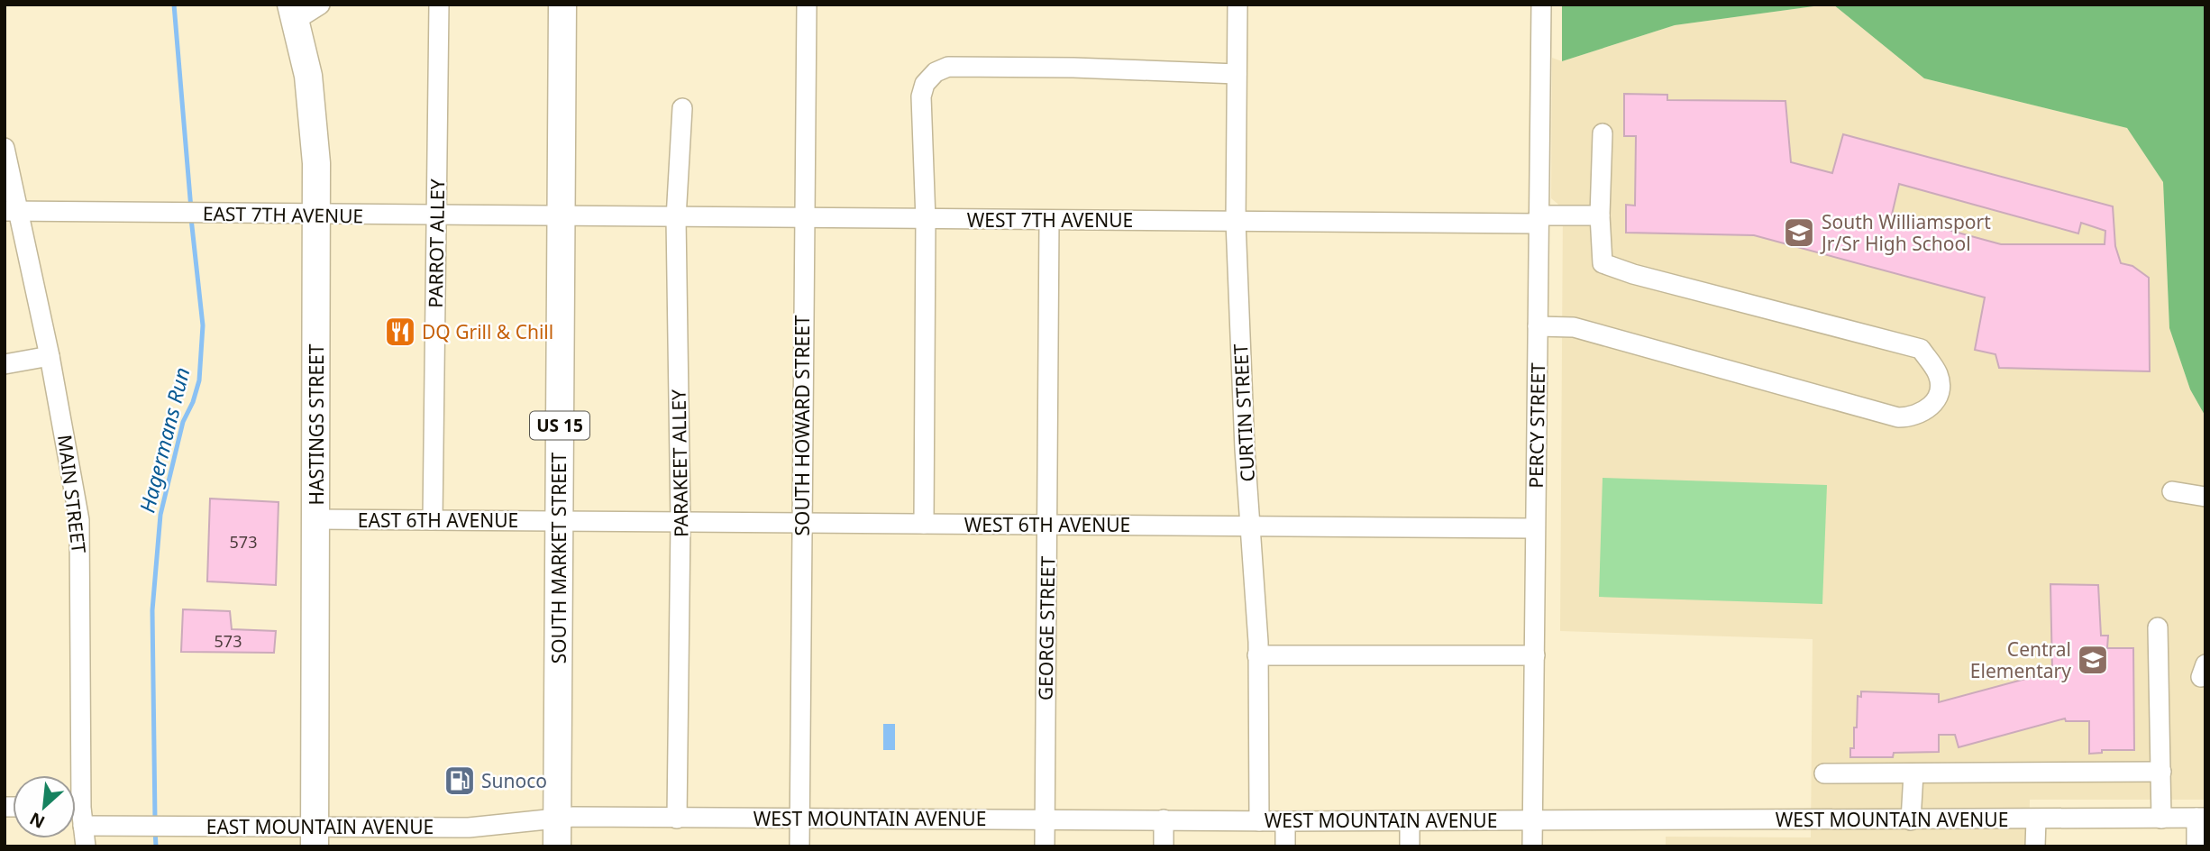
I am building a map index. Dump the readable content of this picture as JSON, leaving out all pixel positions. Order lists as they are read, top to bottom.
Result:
{
  "streets": {
    "highway": ["HASTINGS STREET", "US 15", "SOUTH MARKET STREET"],
    "street": [
      "EAST 7TH AVENUE",
      "WEST 7TH AVENUE",
      "PARROT ALLEY",
      "CURTIN STREET",
      "SOUTH HOWARD STREET",
      "PERCY STREET",
      "PARAKEET ALLEY",
      "MAIN STREET",
      "EAST 6TH AVENUE",
      "WEST 6TH AVENUE",
      "GEORGE STREET",
      "WEST MOUNTAIN AVENUE",
      "EAST MOUNTAIN AVENUE"
    ]
  },
  "crossings": [
    ["EAST 7TH AVENUE", "WEST 7TH AVENUE"],
    ["EAST 7TH AVENUE", "PARROT ALLEY"],
    ["EAST 7TH AVENUE", "HASTINGS STREET"],
    ["EAST 7TH AVENUE", "MAIN STREET"],
    ["EAST 7TH AVENUE", "SOUTH MARKET STREET"],
    ["WEST 7TH AVENUE", "CURTIN STREET"],
    ["WEST 7TH AVENUE", "SOUTH HOWARD STREET"],
    ["WEST 7TH AVENUE", "PERCY STREET"],
    ["WEST 7TH AVENUE", "PARAKEET ALLEY"],
    ["WEST 7TH AVENUE", "SOUTH MARKET STREET"],
    ["WEST 7TH AVENUE", "GEORGE STREET"],
    ["PARROT ALLEY", "EAST 6TH AVENUE"],
    ["CURTIN STREET", "WEST 6TH AVENUE"],
    ["CURTIN STREET", "WEST MOUNTAIN AVENUE"],
    ["HASTINGS STREET", "EAST 6TH AVENUE"],
    ["HASTINGS STREET", "EAST MOUNTAIN AVENUE"],
    ["SOUTH HOWARD STREET", "WEST 6TH AVENUE"],
    ["SOUTH HOWARD STREET", "WEST MOUNTAIN AVENUE"],
    ["PERCY STREET", "WEST 6TH AVENUE"],
    ["PERCY STREET", "WEST MOUNTAIN AVENUE"],
    ["PARAKEET ALLEY", "WEST 6TH AVENUE"],
    ["PARAKEET ALLEY", "WEST MOUNTAIN AVENUE"],
    ["MAIN STREET", "EAST MOUNTAIN AVENUE"],
    ["EAST 6TH AVENUE", "WEST 6TH AVENUE"],
    ["EAST 6TH AVENUE", "SOUTH MARKET STREET"],
    ["WEST 6TH AVENUE", "SOUTH MARKET STREET"],
    ["WEST 6TH AVENUE", "GEORGE STREET"],
    ["SOUTH MARKET STREET", "WEST MOUNTAIN AVENUE"],
    ["SOUTH MARKET STREET", "EAST MOUNTAIN AVENUE"],
    ["GEORGE STREET", "WEST MOUNTAIN AVENUE"],
    ["WEST MOUNTAIN AVENUE", "EAST MOUNTAIN AVENUE"]
  ],
  "water": ["Hagermans Run"],
  "places": {
    "school or university": ["South Williamsport Jr/Sr High School", "Central Elementary"],
    "restaurant": ["DQ Grill & Chill"],
    "fuel station": ["Sunoco"]
  },
  "house_numbers": ["573", "573"],
  "north": "bottom left"
}
